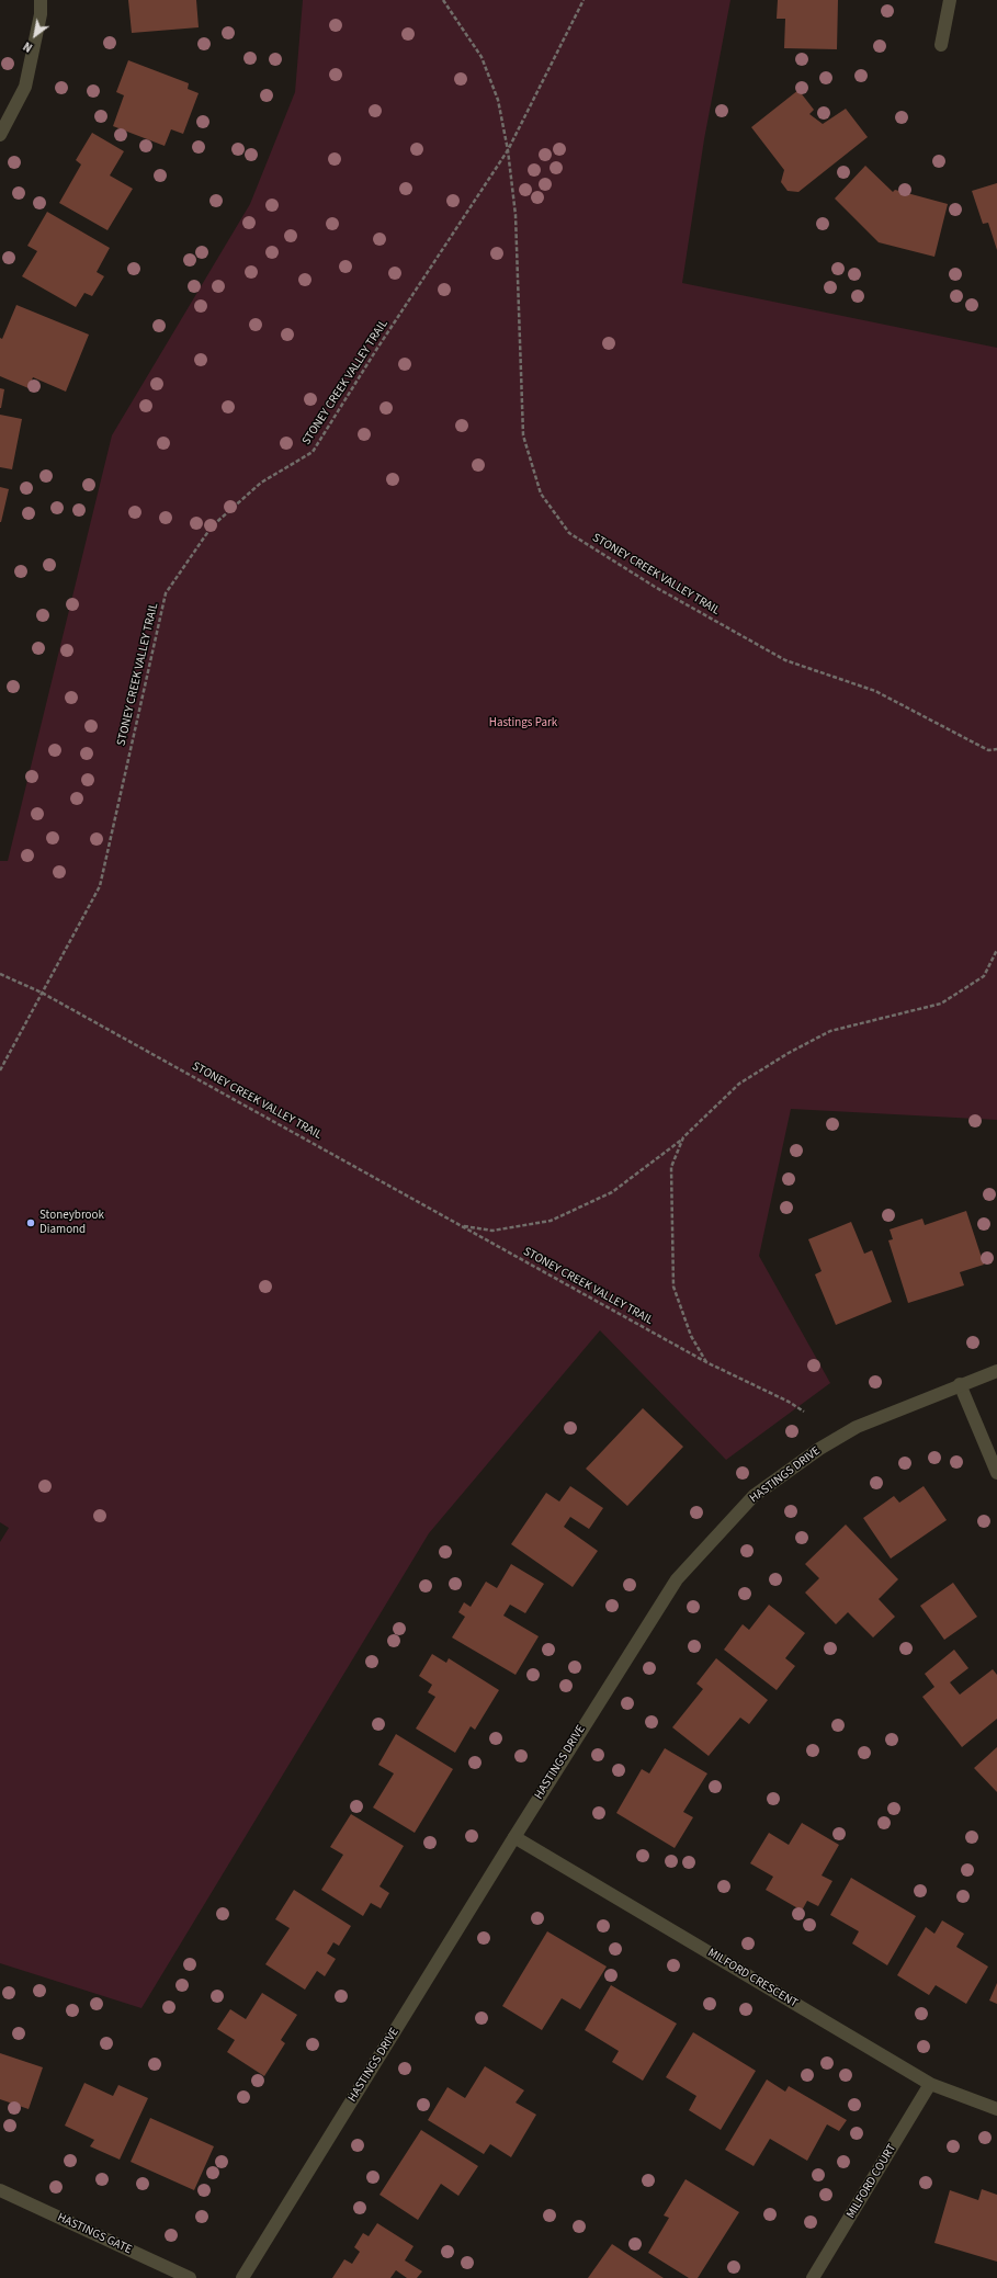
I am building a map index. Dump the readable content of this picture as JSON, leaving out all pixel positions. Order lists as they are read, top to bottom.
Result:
{
  "streets": {
    "street": [
      "HASTINGS DRIVE",
      "MILFORD CRESCENT",
      "MILFORD COURT",
      "HASTINGS GATE"
    ],
    "path": ["STONEY CREEK VALLEY TRAIL"]
  },
  "crossings": [
    ["HASTINGS DRIVE", "MILFORD CRESCENT"],
    ["MILFORD CRESCENT", "MILFORD COURT"]
  ],
  "parks": ["Hastings Park"],
  "places": ["Stoneybrook Diamond"],
  "north": "bottom left"
}
